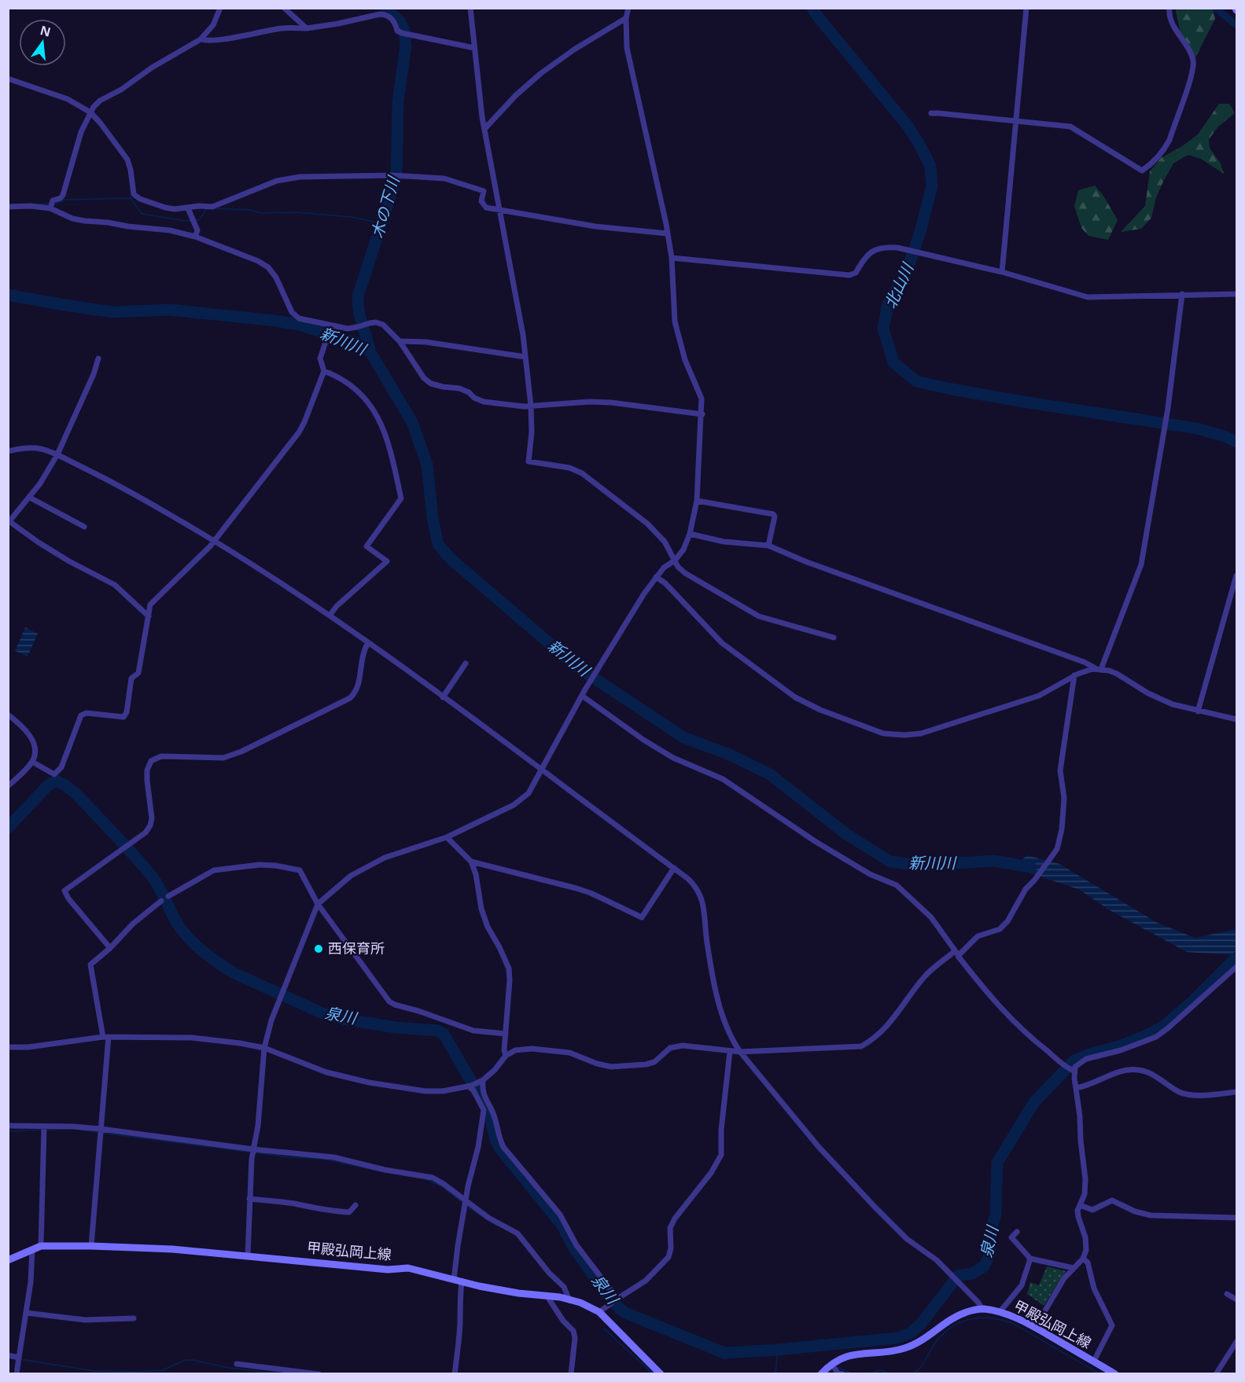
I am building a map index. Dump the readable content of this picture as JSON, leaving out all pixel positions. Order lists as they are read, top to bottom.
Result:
{
  "streets": {
    "main road": ["甲殿弘岡上線"]
  },
  "water": [
    "木の下川",
    "北山川",
    "新川川",
    "泉川"
  ],
  "places": ["西保育所"],
  "north": "top"
}
